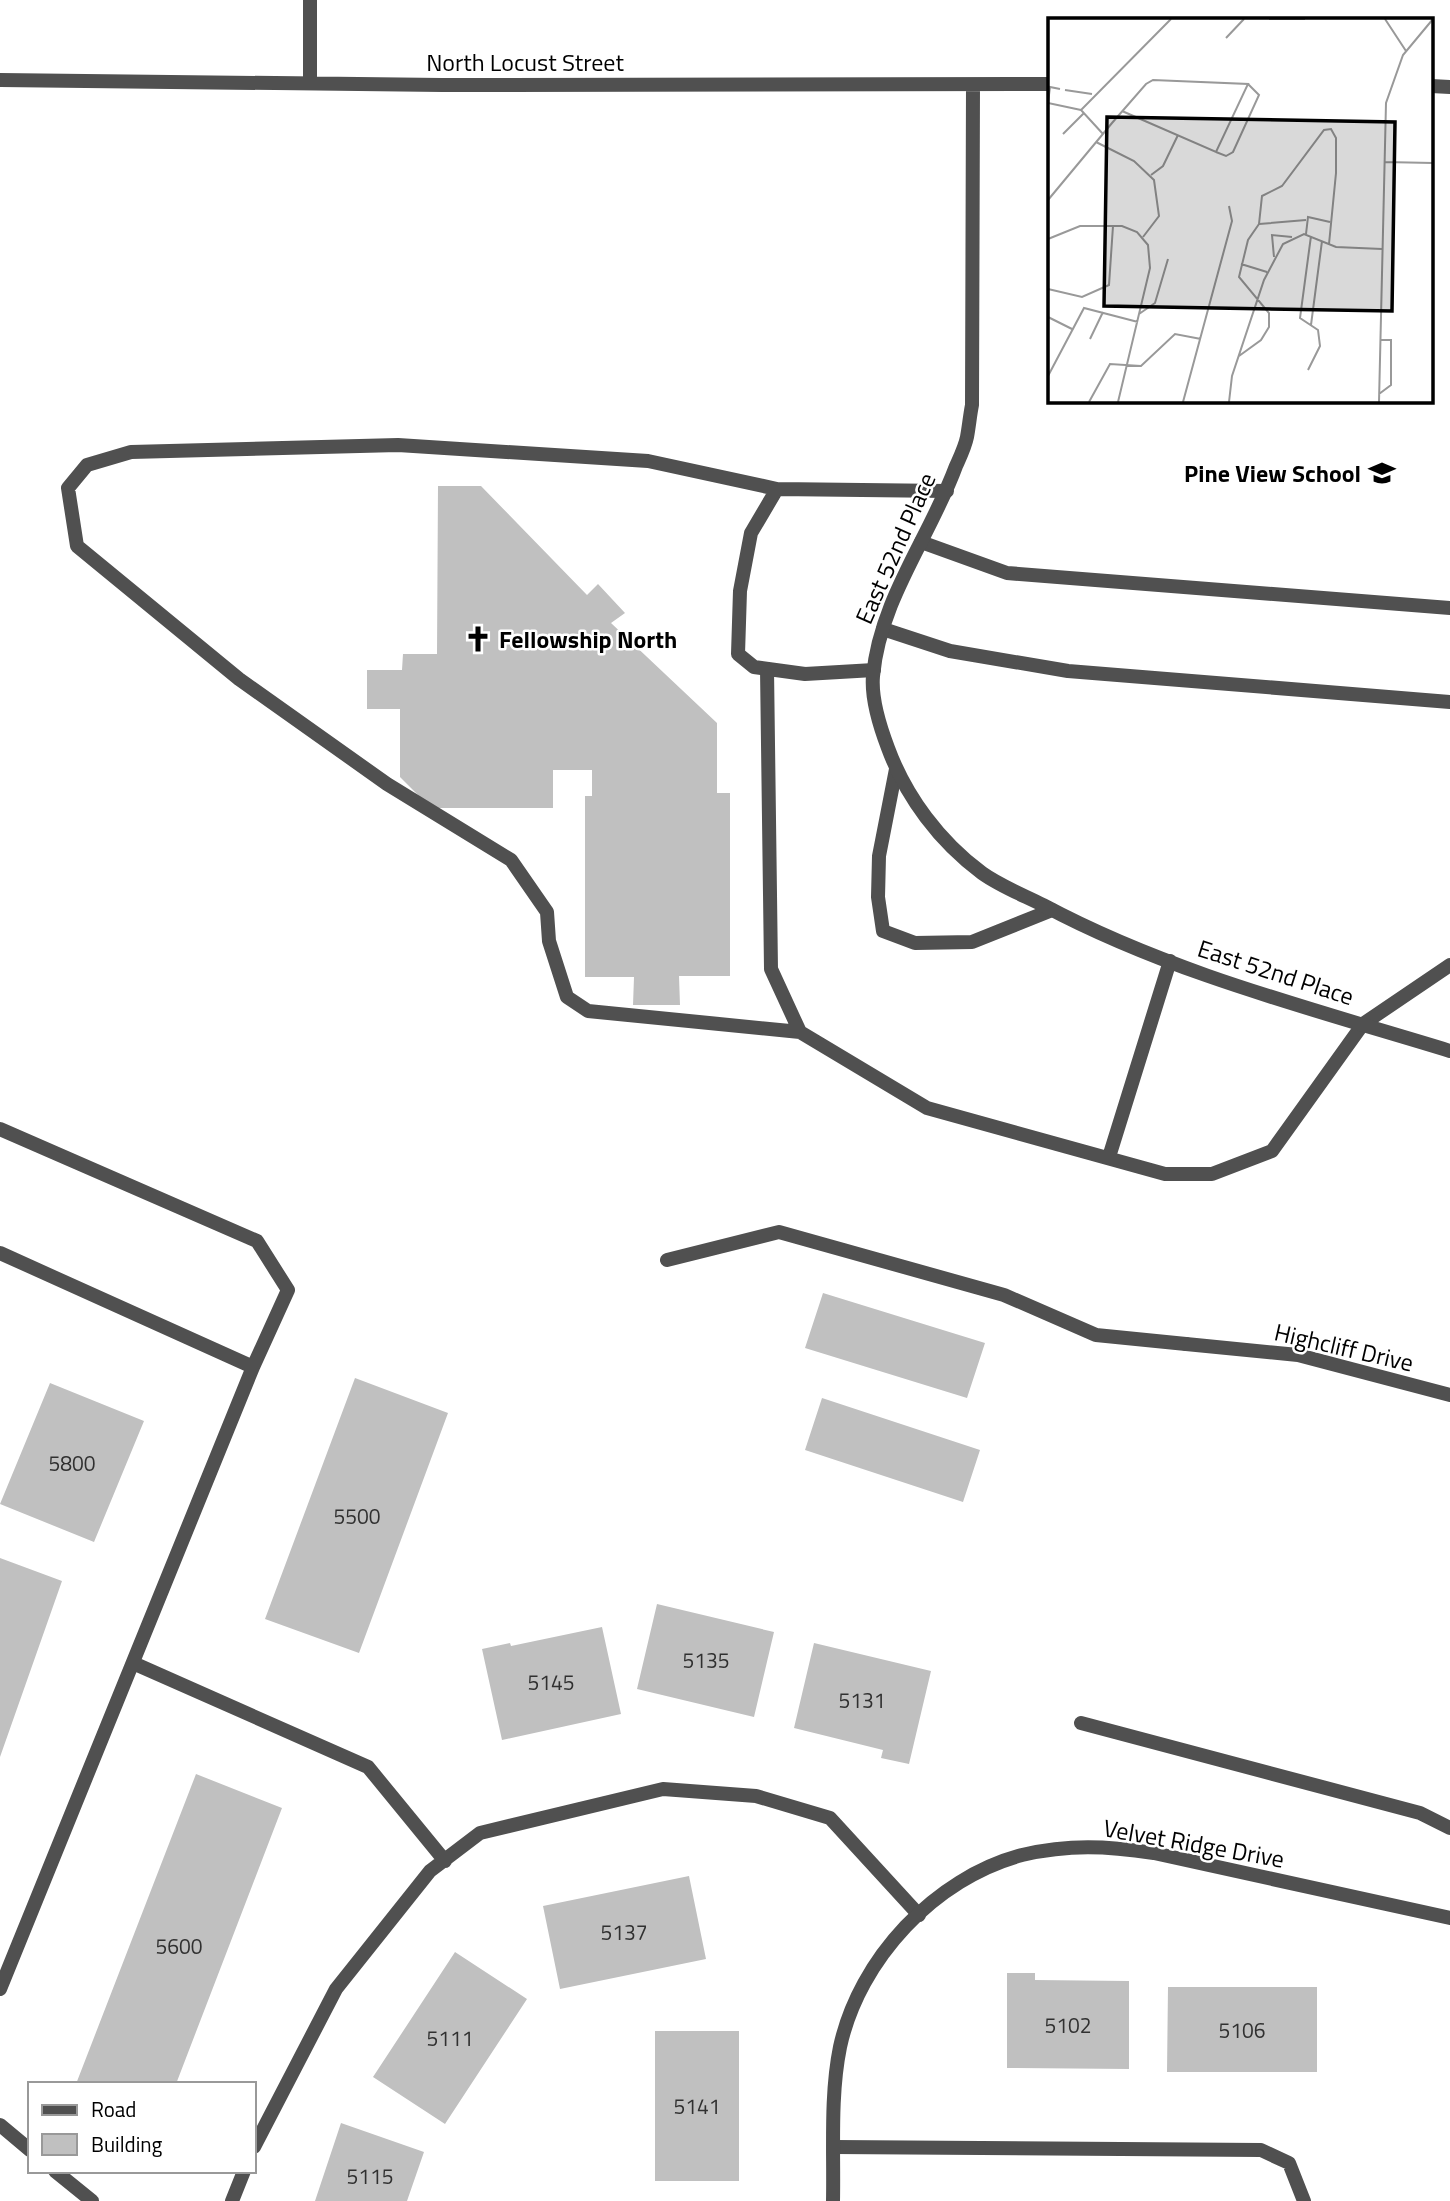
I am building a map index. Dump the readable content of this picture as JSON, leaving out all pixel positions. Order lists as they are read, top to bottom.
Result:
{
  "streets": {
    "street": [
      "North Locust Street",
      "East 52nd Place",
      "Highcliff Drive",
      "Velvet Ridge Drive"
    ]
  },
  "crossings": [
    ["North Locust Street", "East 52nd Place"]
  ],
  "places": {
    "school or university": ["Pine View School"],
    "church": ["Fellowship North"]
  },
  "house_numbers": [
    "5800",
    "5500",
    "5135",
    "5145",
    "5131",
    "5137",
    "5600",
    "5102",
    "5106",
    "5111",
    "5141",
    "5115"
  ],
  "legend": ["Road", "Building"]
}
